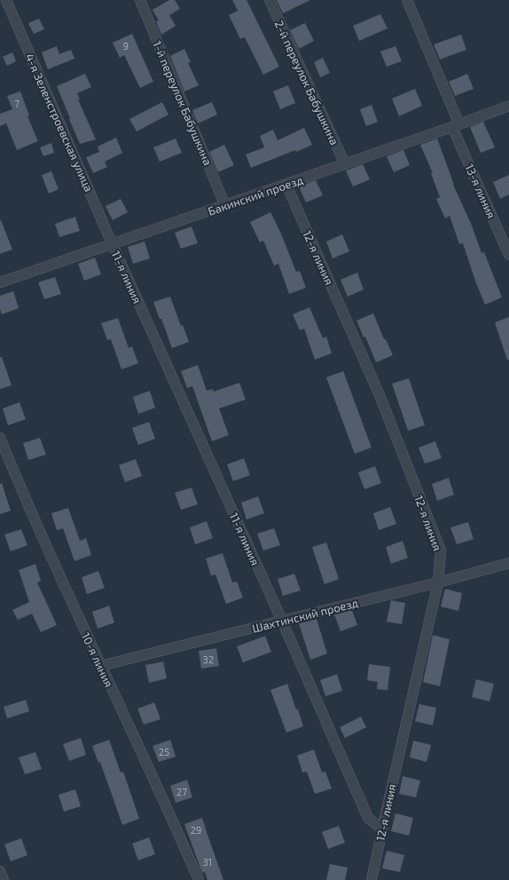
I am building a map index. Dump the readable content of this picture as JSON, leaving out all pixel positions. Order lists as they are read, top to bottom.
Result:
{
  "streets": {
    "street": [
      "2-й переулок Бабушкина",
      "1-й переулок Бабушкина",
      "4-я Зеленстроевская улица",
      "13-я линия",
      "Бакинский проезд",
      "12-я линия",
      "11-я линия",
      "Шахтинский проезд",
      "10-я линия"
    ]
  },
  "crossings": [
    ["2-й переулок Бабушкина", "Бакинский проезд"],
    ["1-й переулок Бабушкина", "Бакинский проезд"],
    ["4-я Зеленстроевская улица", "Бакинский проезд"],
    ["4-я Зеленстроевская улица", "11-я линия"],
    ["13-я линия", "Бакинский проезд"],
    ["Бакинский проезд", "12-я линия"],
    ["Бакинский проезд", "11-я линия"],
    ["12-я линия", "11-я линия"],
    ["12-я линия", "Шахтинский проезд"],
    ["11-я линия", "Шахтинский проезд"],
    ["Шахтинский проезд", "10-я линия"]
  ],
  "house_numbers": [
    "9",
    "7",
    "32",
    "25",
    "27",
    "29",
    "31"
  ]
}
